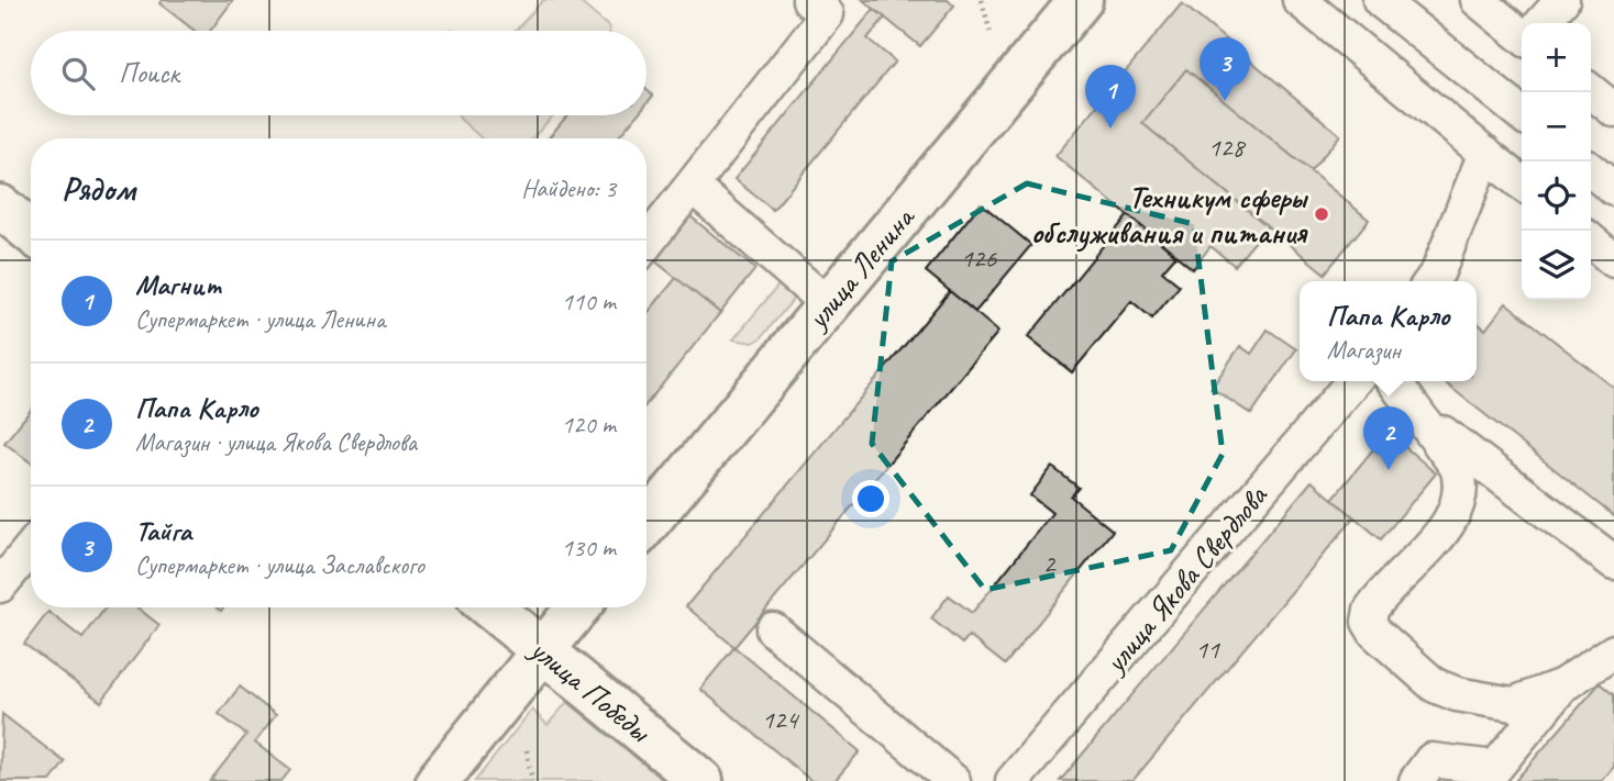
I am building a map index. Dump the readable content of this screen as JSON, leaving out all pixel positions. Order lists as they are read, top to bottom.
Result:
{
  "streets": {
    "main road": ["улица Ленина", "улица Победы"],
    "street": ["улица Якова Свердлова"]
  },
  "places": ["Техникум сферы обслуживания и питания"],
  "house_numbers": [
    "128",
    "126",
    "2",
    "11",
    "124"
  ],
  "page": {
    "map_buttons": ["+", "−"],
    "search": "Поиск",
    "pins": ["3", "1", "2"],
    "heading": ["Рядом", "Найдено: 3"],
    "list": [
      {
        "mark": "1",
        "name": "Магнит",
        "note": "Супермаркет · улица Ленина",
        "value": "110 m"
      },
      {
        "mark": "2",
        "name": "Папа Карло",
        "note": "Магазин · улица Якова Свердлова",
        "value": "120 m"
      },
      {
        "mark": "3",
        "name": "Тайга",
        "note": "Супермаркет · улица Заславского",
        "value": "130 m"
      }
    ],
    "popup": ["Папа Карло", "Магазин"]
  }
}
